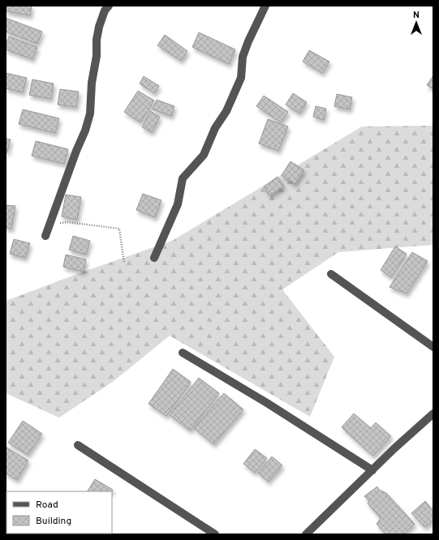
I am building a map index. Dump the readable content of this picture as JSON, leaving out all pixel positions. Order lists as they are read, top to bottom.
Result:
{
  "legend": ["Road", "Building"],
  "north": "top"
}
